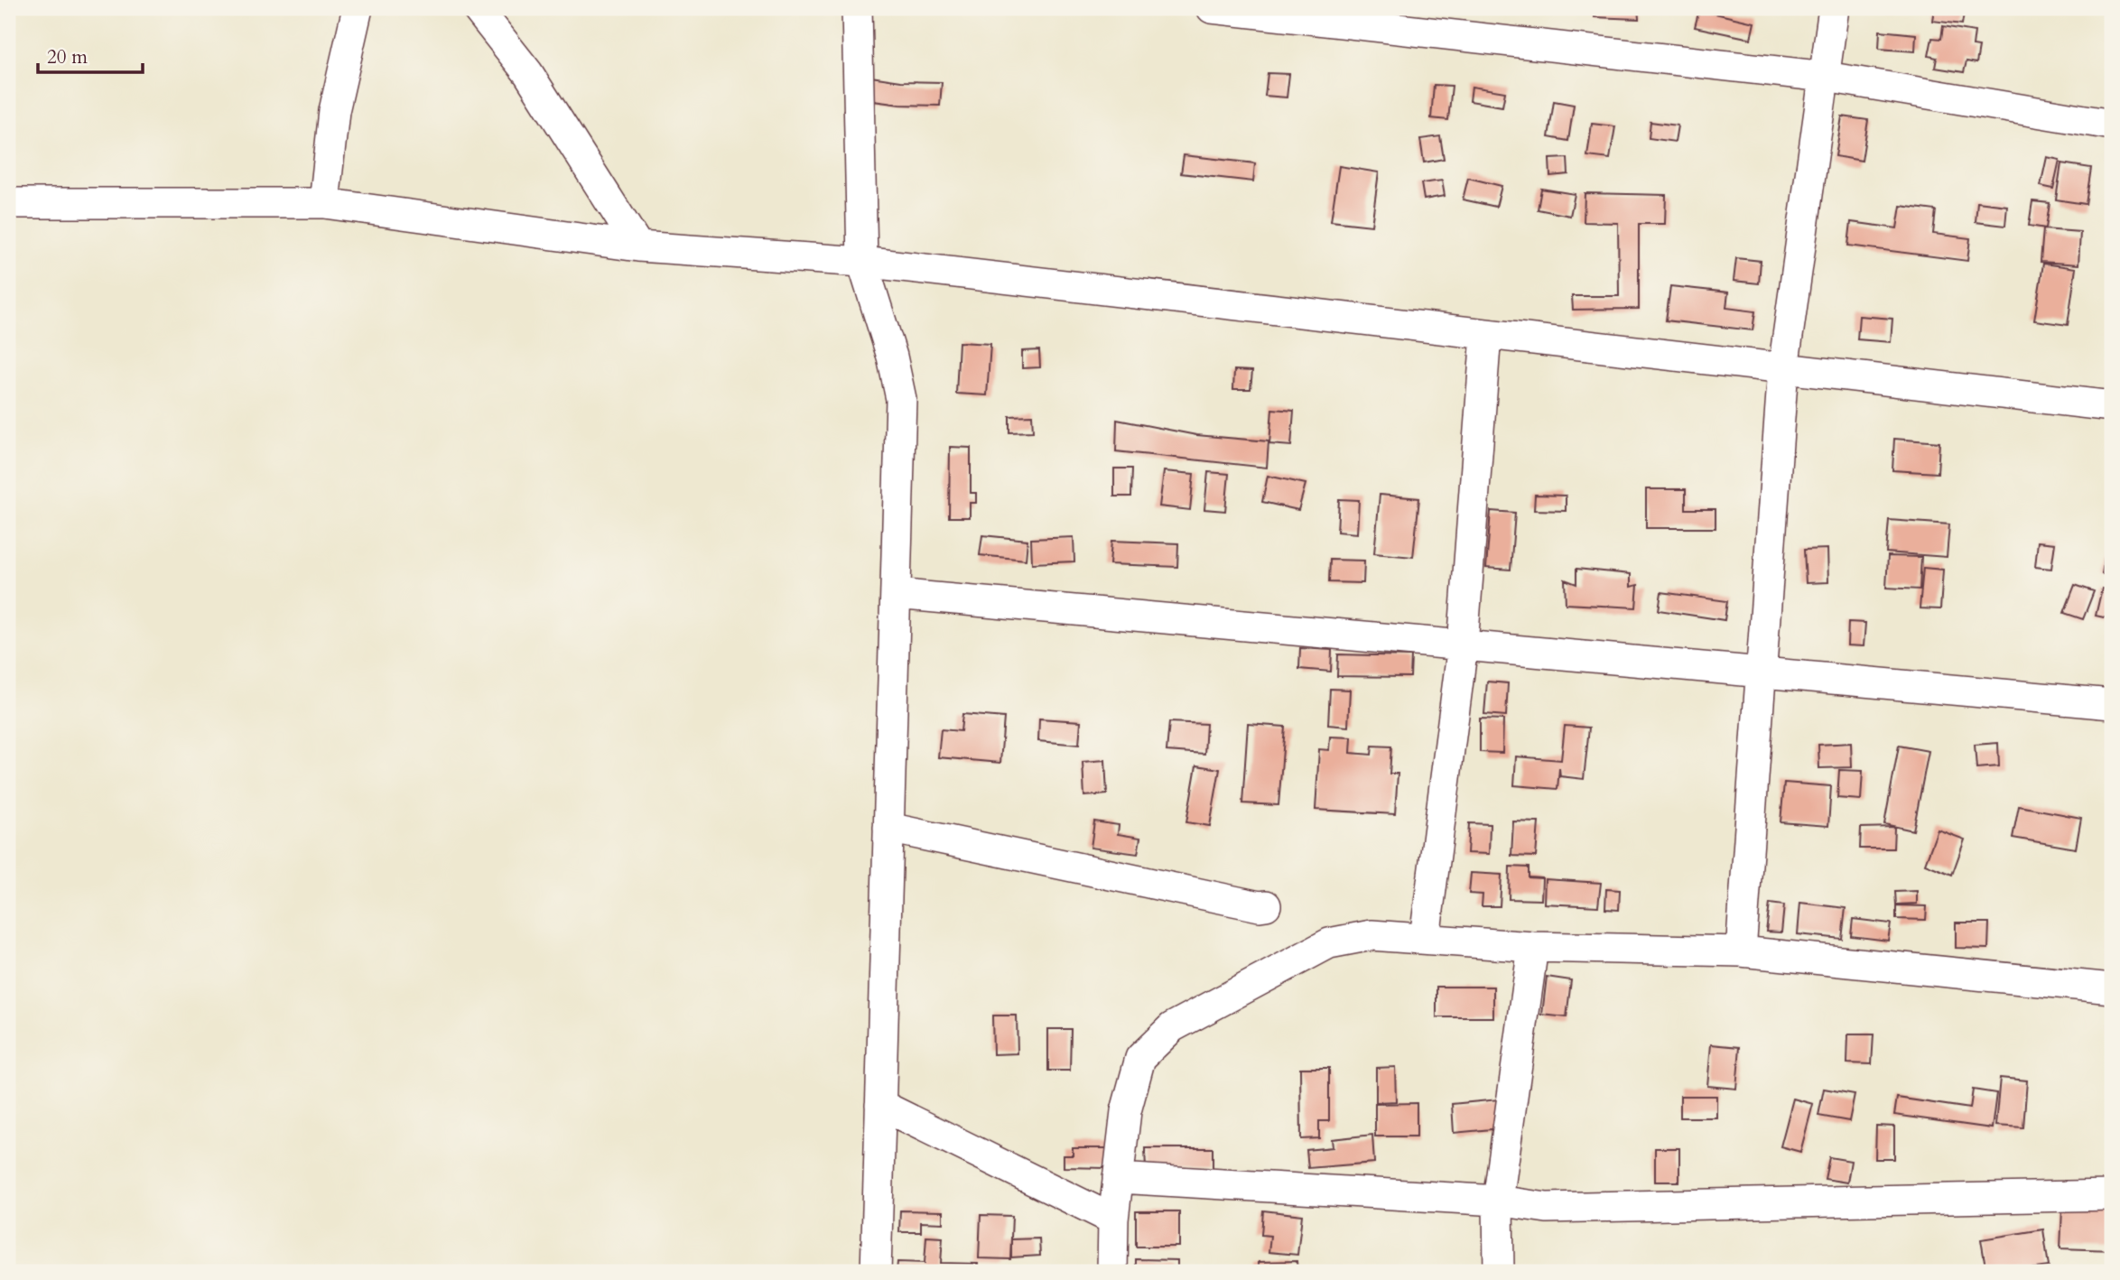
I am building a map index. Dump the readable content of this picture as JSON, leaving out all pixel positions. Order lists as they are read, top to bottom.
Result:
{
  "scale_bar": "20 m"
}
